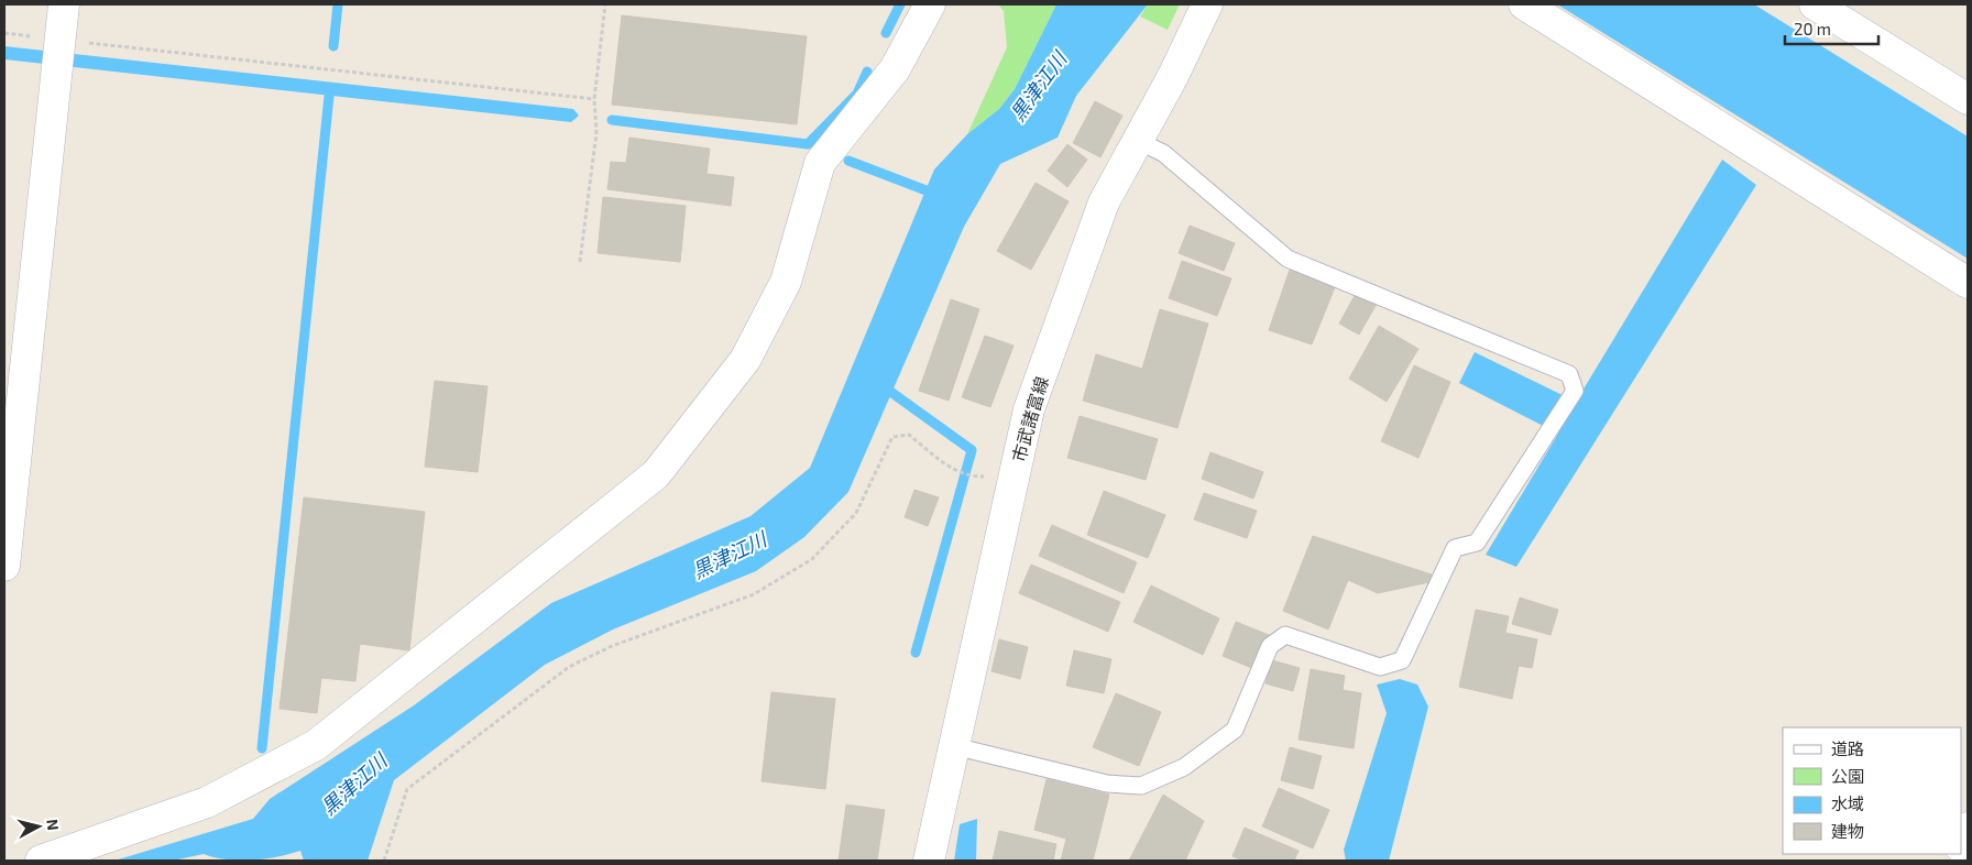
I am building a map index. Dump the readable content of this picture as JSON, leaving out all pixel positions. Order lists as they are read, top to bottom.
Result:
{
  "streets": {
    "street": ["市武諸富線"]
  },
  "water": ["黒津江川"],
  "legend": [
    "道路",
    "公園",
    "水域",
    "建物"
  ],
  "scale_bar": "20 m",
  "north": "right"
}
